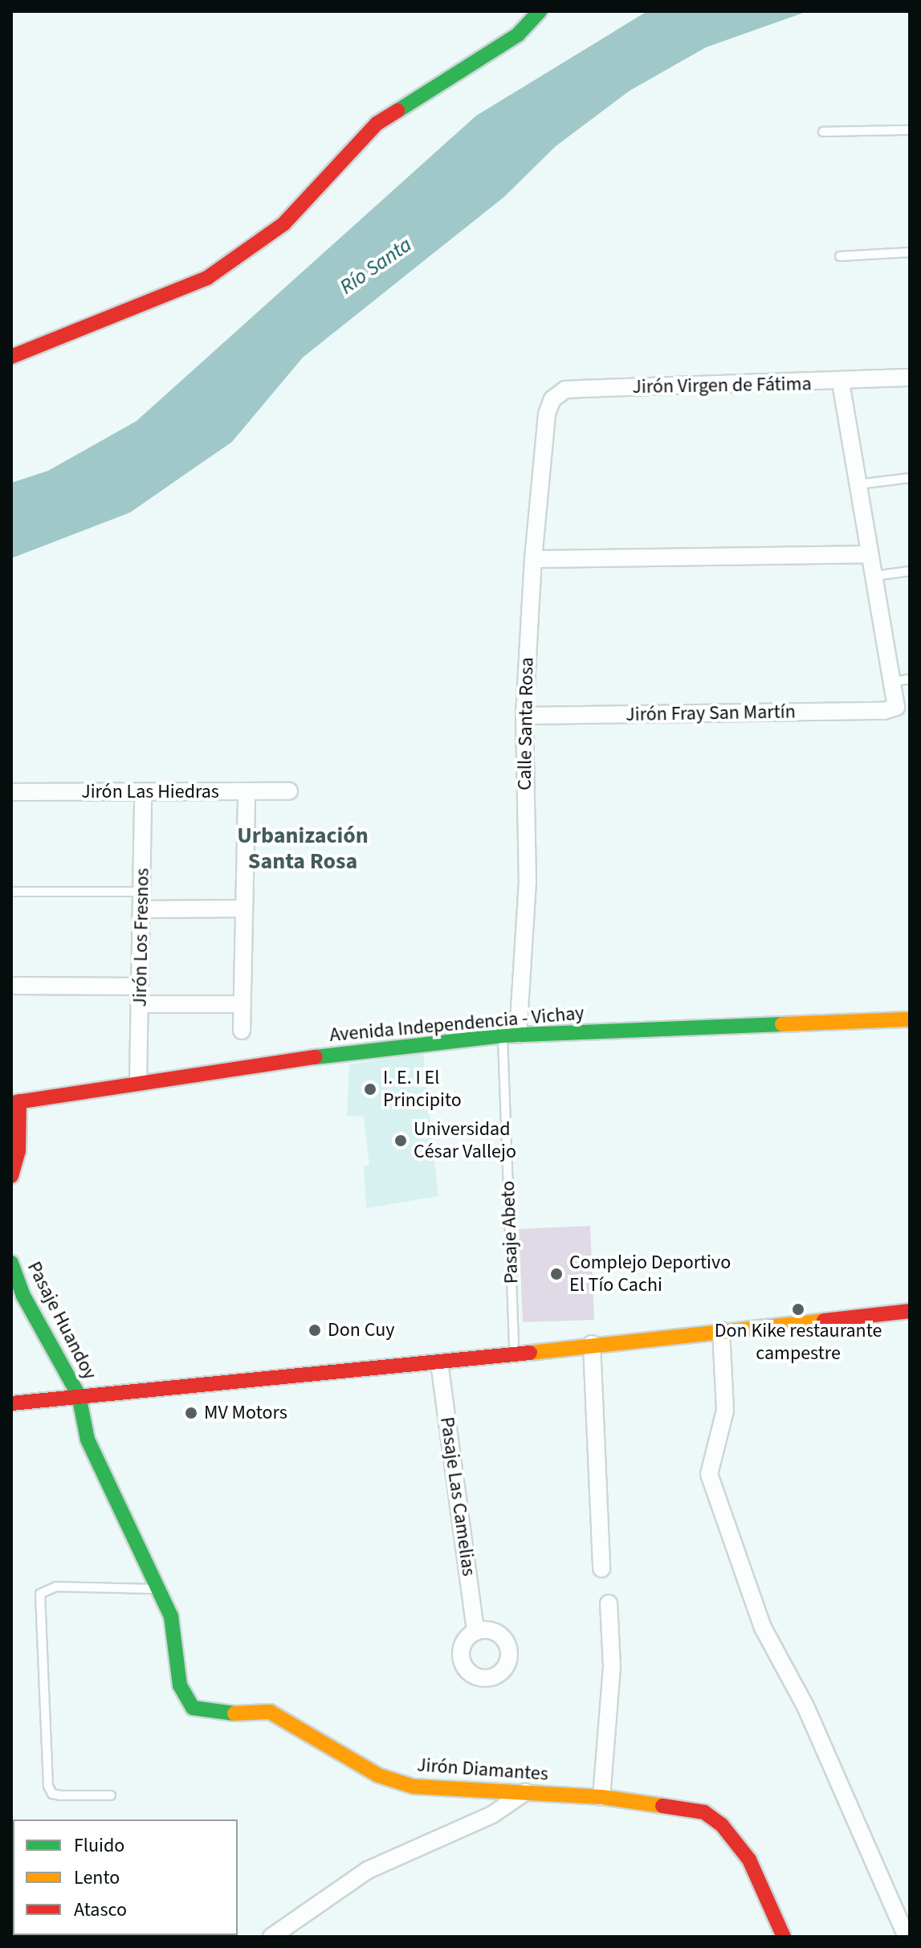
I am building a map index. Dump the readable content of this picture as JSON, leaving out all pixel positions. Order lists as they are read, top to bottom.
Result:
{
  "streets": {
    "main road": ["Avenida Independencia - Vichay", "Pasaje Huandoy", "Jirón Diamantes"],
    "street": [
      "Jirón Virgen de Fátima",
      "Jirón Fray San Martín",
      "Calle Santa Rosa",
      "Jirón Las Hiedras",
      "Jirón Los Fresnos",
      "Pasaje Las Camelias"
    ],
    "lane": ["Pasaje Abeto"]
  },
  "crossings": [
    ["Jirón Virgen de Fátima", "Calle Santa Rosa"],
    ["Jirón Fray San Martín", "Calle Santa Rosa"],
    ["Calle Santa Rosa", "Avenida Independencia - Vichay"],
    ["Calle Santa Rosa", "Pasaje Abeto"],
    ["Jirón Las Hiedras", "Jirón Los Fresnos"],
    ["Jirón Los Fresnos", "Avenida Independencia - Vichay"],
    ["Avenida Independencia - Vichay", "Pasaje Abeto"],
    ["Pasaje Huandoy", "Jirón Diamantes"]
  ],
  "districts": ["Urbanización Santa Rosa"],
  "water": ["Río Santa"],
  "places": [
    "I. E. I El Principito",
    "Universidad César Vallejo",
    "Complejo Deportivo El Tío Cachi",
    "Don Kike restaurante campestre",
    "Don Cuy",
    "MV Motors"
  ],
  "legend": ["Fluido", "Lento", "Atasco"]
}
